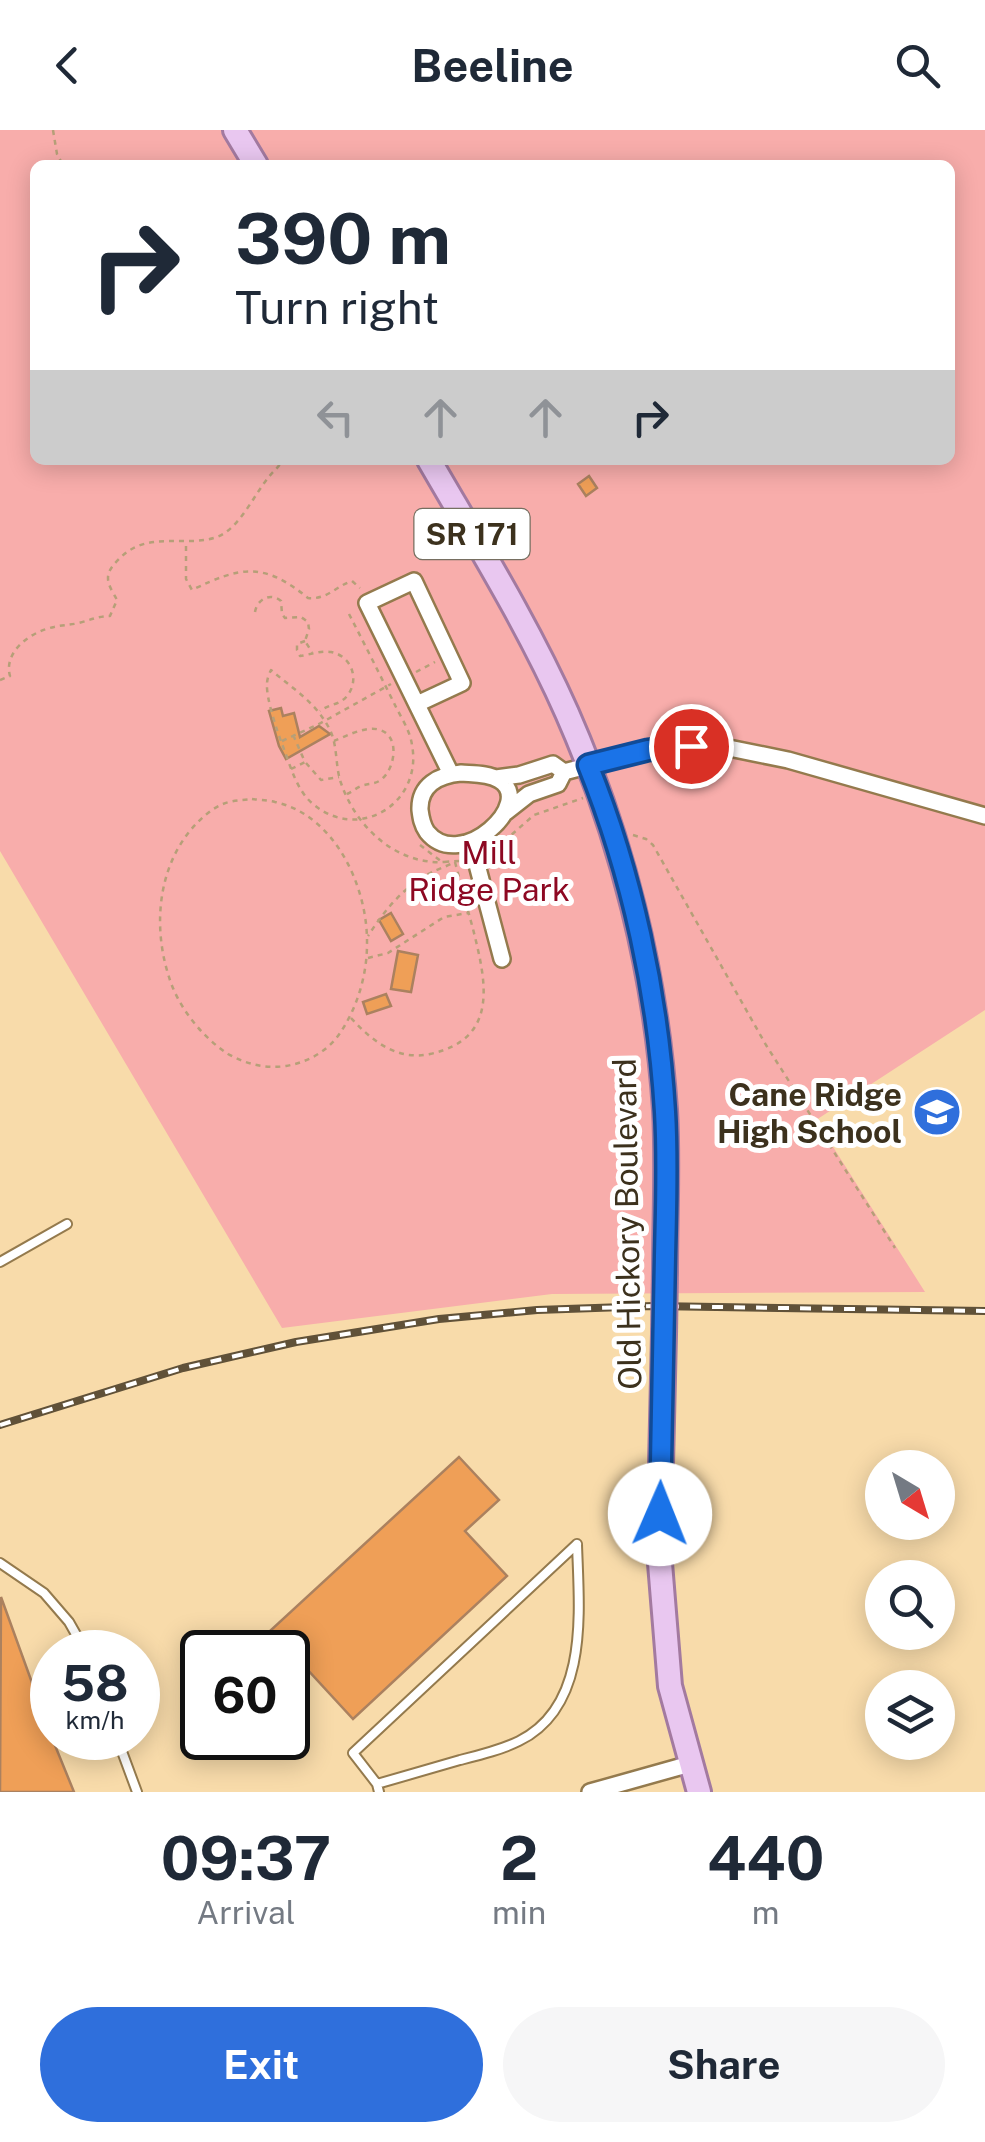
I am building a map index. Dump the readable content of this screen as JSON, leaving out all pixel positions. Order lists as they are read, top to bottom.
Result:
{
  "streets": {
    "main road": ["SR 171", "Old Hickory Boulevard"]
  },
  "parks": ["Mill Ridge Park"],
  "places": {
    "school or university": ["Cane Ridge High School"]
  },
  "north": "bottom right",
  "page": {
    "header": "Beeline",
    "turn": ["390 m", "Turn right"],
    "speed": "58 km/h",
    "limit": "60",
    "eta": [
      "09:37",
      "Arrival",
      "2",
      "min",
      "440",
      "m"
    ],
    "buttons": ["Exit", "Share"]
  }
}
